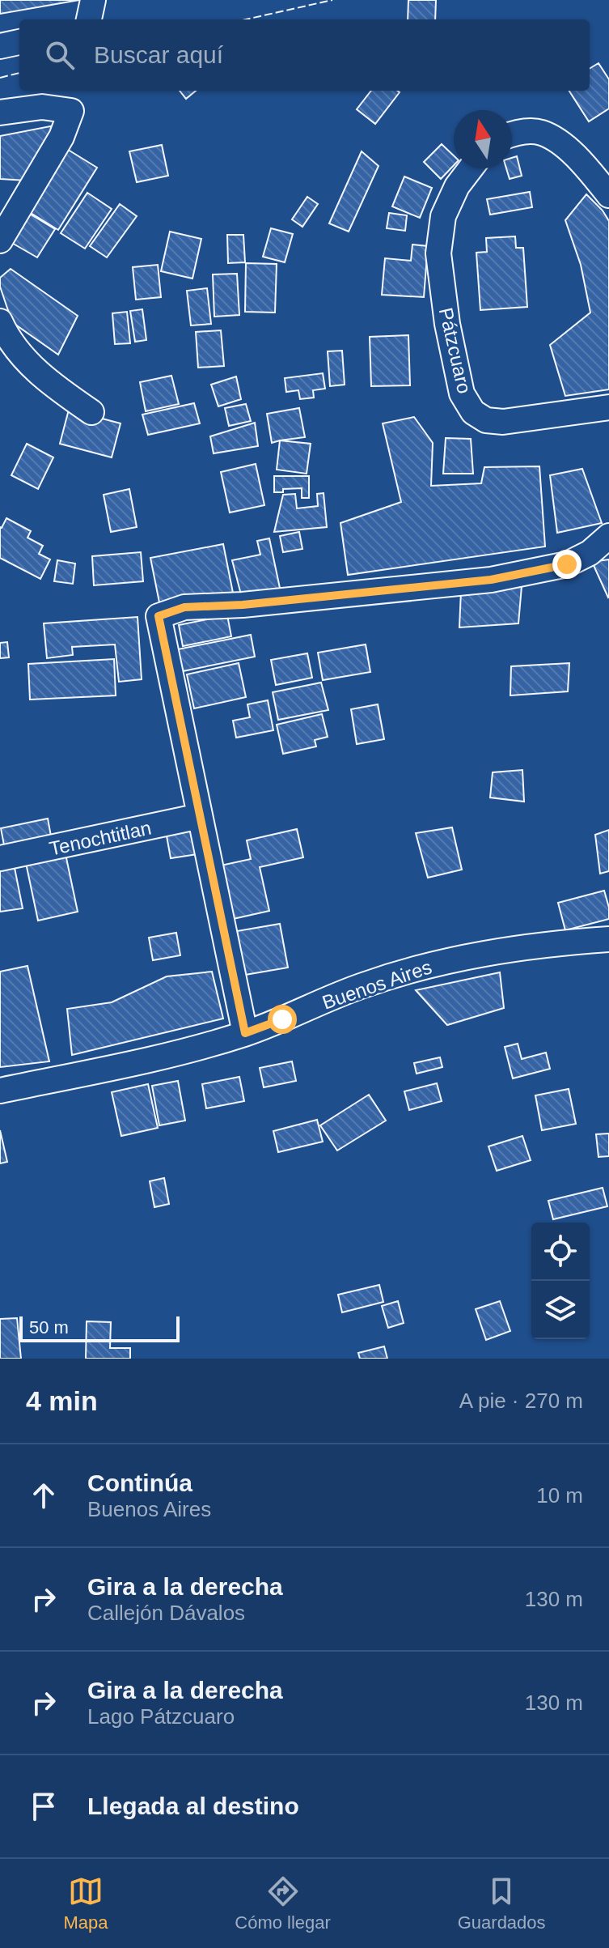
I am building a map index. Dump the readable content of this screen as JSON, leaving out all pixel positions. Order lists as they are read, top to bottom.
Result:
{
  "streets": {
    "street": ["Pátzcuaro", "Tenochtitlan", "Buenos Aires"]
  },
  "scale_bar": "50 m",
  "north": "top",
  "page": {
    "search": "Buscar aquí",
    "scale": "50 m",
    "heading": ["4 min", "A pie · 270 m"],
    "list": [
      ["Continúa", "Buenos Aires", "10 m"],
      ["Gira a la derecha", "Callejón Dávalos", "130 m"],
      ["Gira a la derecha", "Lago Pátzcuaro", "130 m"],
      "Llegada al destino"
    ],
    "nav": ["Mapa", "Cómo llegar", "Guardados"]
  }
}
